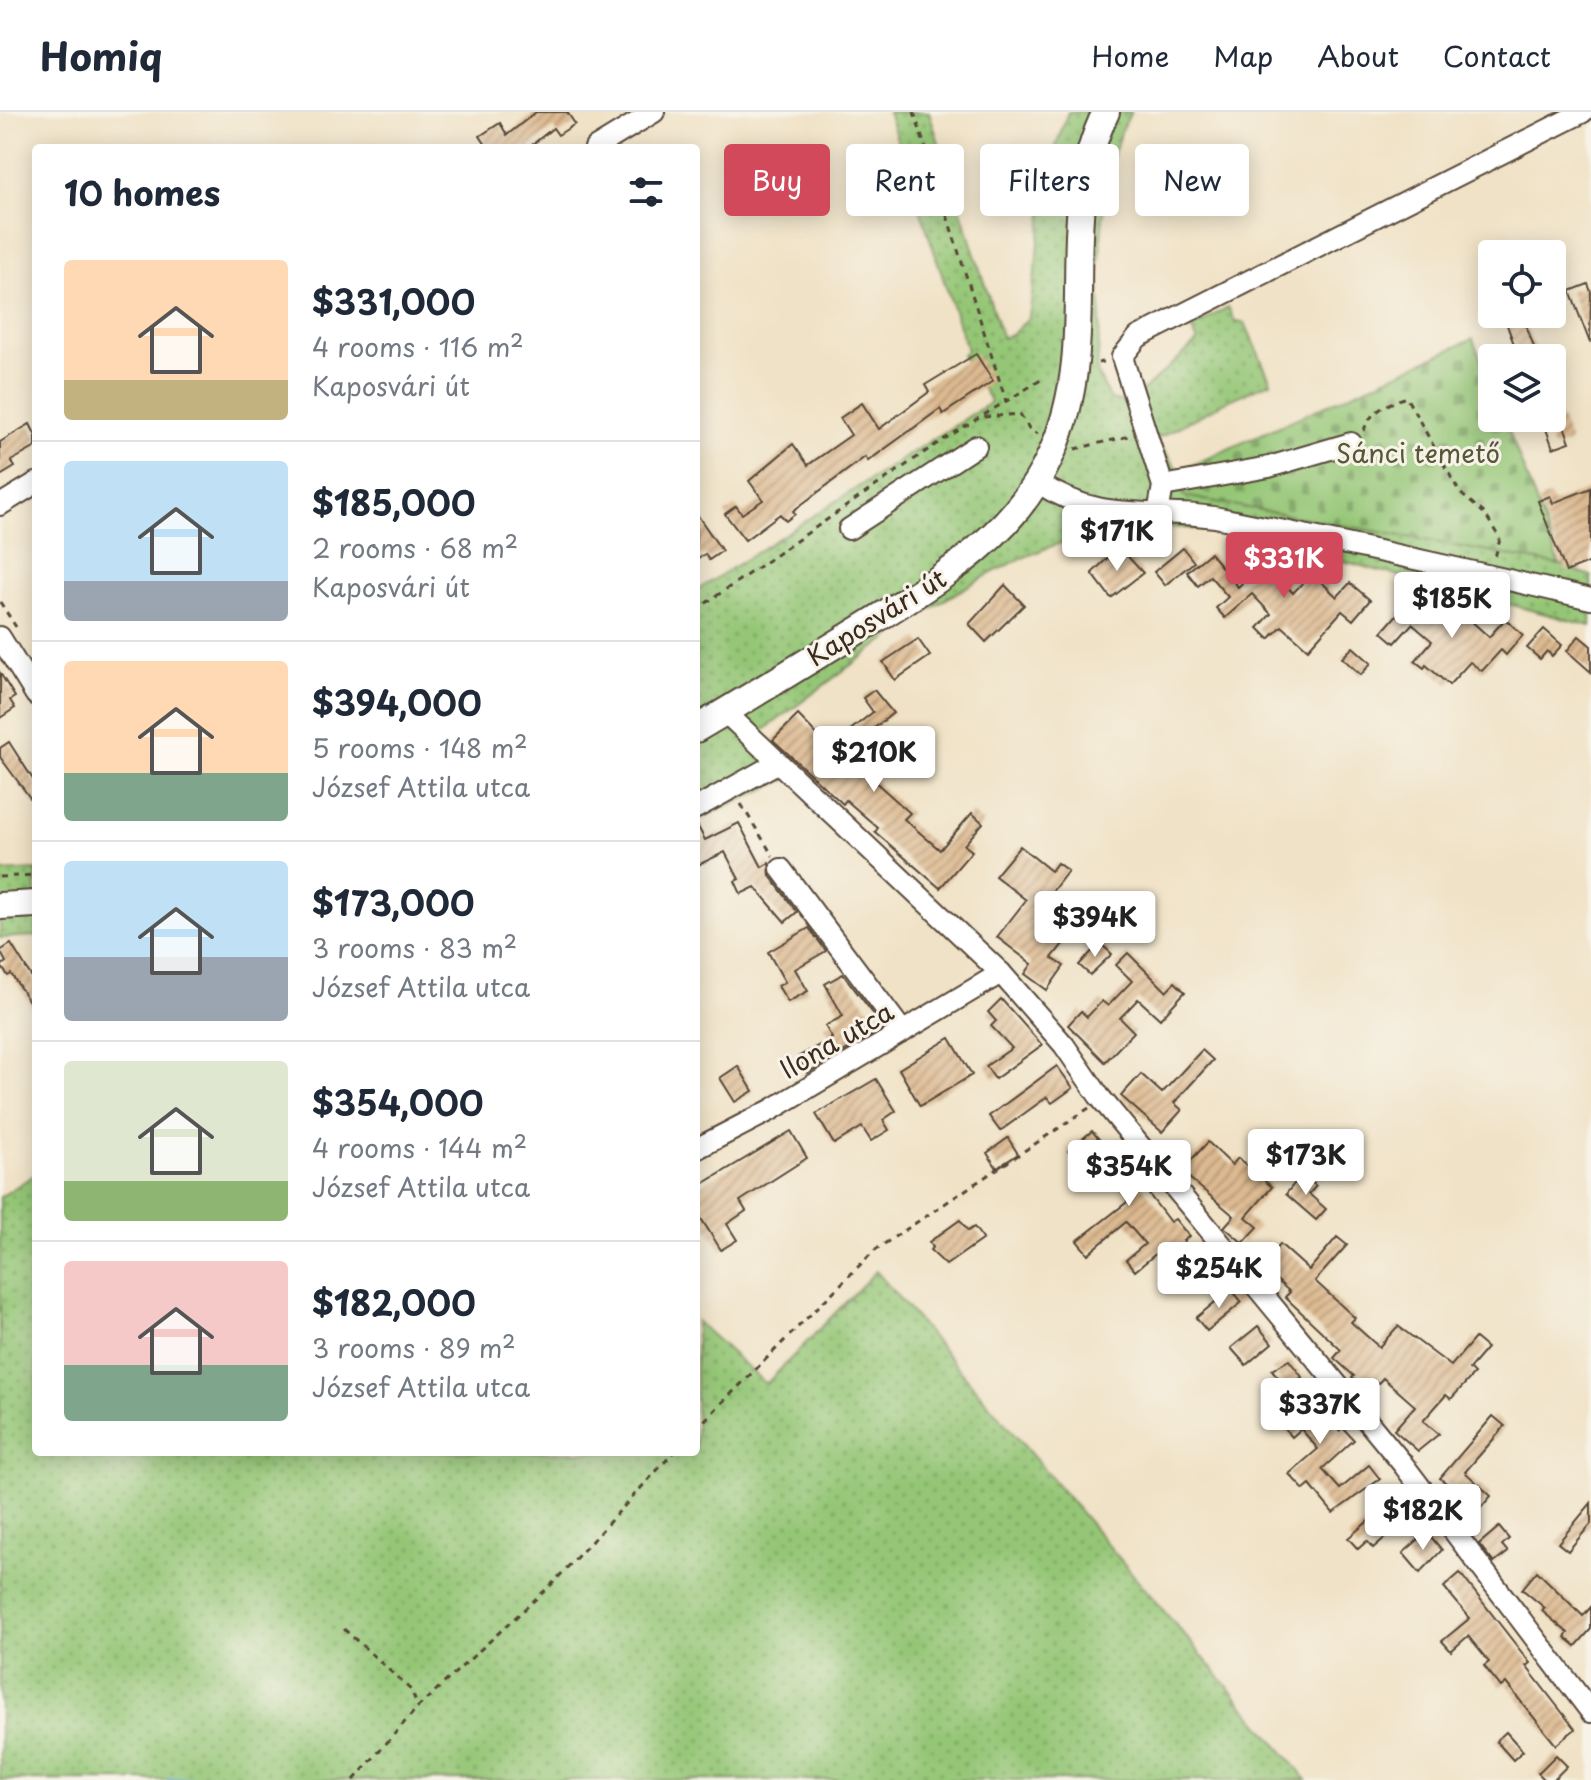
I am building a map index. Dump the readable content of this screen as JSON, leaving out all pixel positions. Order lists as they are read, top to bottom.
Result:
{
  "streets": {
    "main road": ["Kaposvári út"],
    "street": ["Ilona utca"]
  },
  "parks": ["Sánci temető"],
  "page": {
    "header": "Homiq",
    "nav": [
      "Home",
      "Map",
      "About",
      "Contact"
    ],
    "chip": [
      "Buy",
      "Rent",
      "Filters",
      "New"
    ],
    "heading": "10 homes",
    "list": [
      {
        "name": "$331,000",
        "note": "4 rooms · 116 m² · Kaposvári út"
      },
      {
        "name": "$185,000",
        "note": "2 rooms · 68 m² · Kaposvári út"
      },
      {
        "name": "$394,000",
        "note": "5 rooms · 148 m² · József Attila utca"
      },
      {
        "name": "$173,000",
        "note": "3 rooms · 83 m² · József Attila utca"
      },
      {
        "name": "$354,000",
        "note": "4 rooms · 144 m² · József Attila utca"
      },
      {
        "name": "$182,000",
        "note": "3 rooms · 89 m² · József Attila utca"
      }
    ],
    "price": [
      "$171K",
      "$331K",
      "$185K",
      "$210K",
      "$394K",
      "$173K",
      "$354K",
      "$254K",
      "$337K",
      "$182K"
    ]
  }
}
